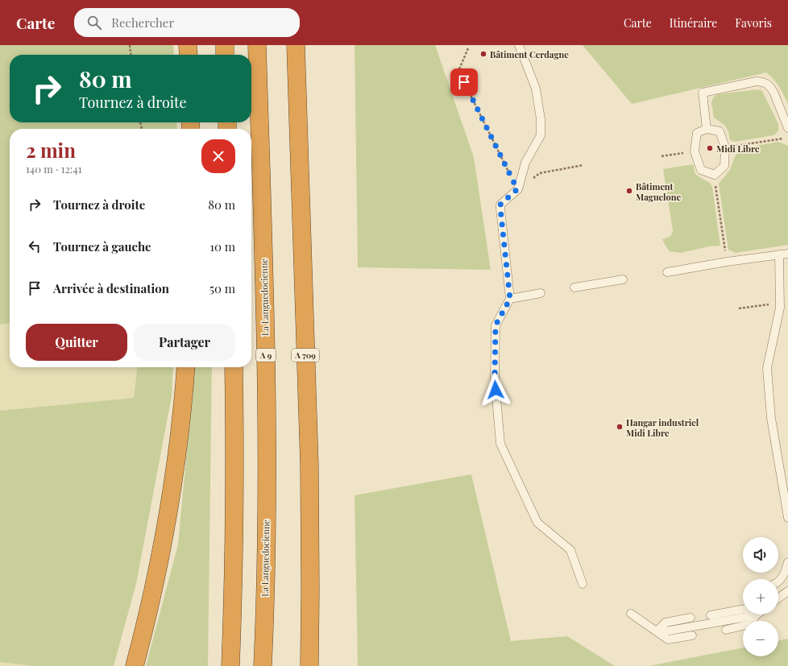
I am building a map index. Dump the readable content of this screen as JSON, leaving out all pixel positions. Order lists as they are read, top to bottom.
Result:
{
  "streets": {
    "highway": ["La Languedocienne", "A 9", "A 709"]
  },
  "places": [
    "Bâtiment Cerdagne",
    "Midi Libre",
    "Bâtiment Maguelone",
    "Hangar industriel Midi Libre"
  ],
  "page": {
    "header": "Carte",
    "search": "Rechercher",
    "nav": ["Carte", "Itinéraire", "Favoris"],
    "turn": ["80 m", "Tournez à droite"],
    "heading": ["2 min", "140 m · 12:41"],
    "list": [
      {
        "name": "Tournez à droite",
        "value": "80 m"
      },
      {
        "name": "Tournez à gauche",
        "value": "10 m"
      },
      {
        "name": "Arrivée à destination",
        "value": "50 m"
      }
    ],
    "buttons": ["Quitter", "Partager"],
    "map_buttons": ["+", "−"]
  }
}
